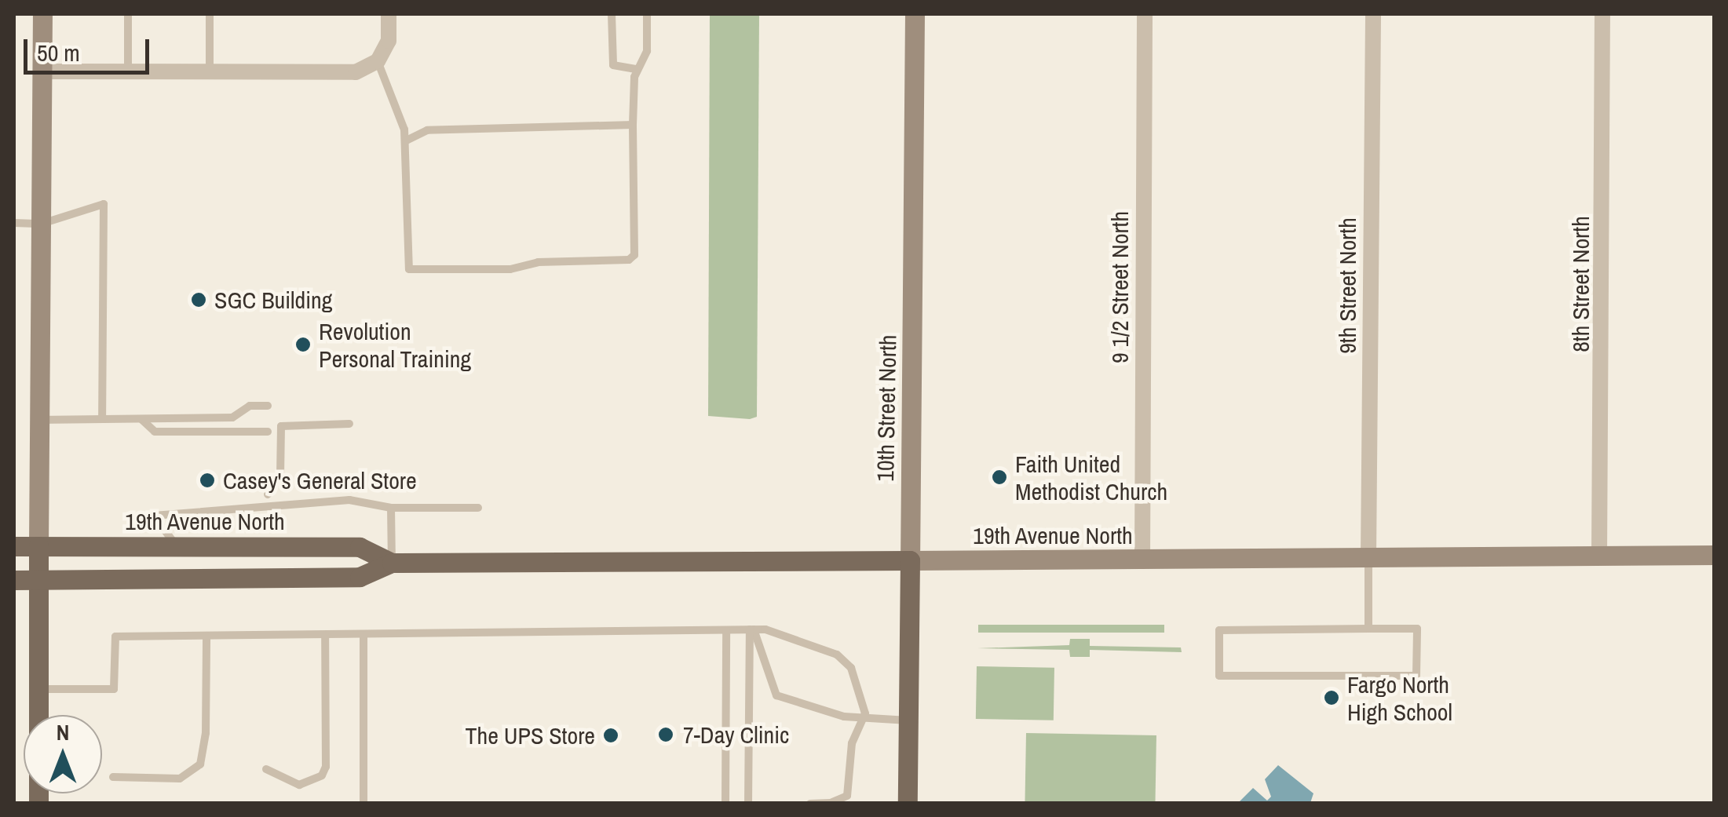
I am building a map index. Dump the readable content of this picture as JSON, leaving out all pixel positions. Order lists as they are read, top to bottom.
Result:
{
  "streets": {
    "main road": ["10th Street North", "19th Avenue North"],
    "street": ["8th Street North", "9th Street North", "9 1/2 Street North"]
  },
  "crossings": [
    ["8th Street North", "19th Avenue North"],
    ["9th Street North", "19th Avenue North"],
    ["9 1/2 Street North", "19th Avenue North"],
    ["10th Street North", "19th Avenue North"]
  ],
  "places": [
    "SGC Building",
    "Revolution Personal Training",
    "Faith United Methodist Church",
    "Casey's General Store",
    "Fargo North High School",
    "7-Day Clinic",
    "The UPS Store"
  ],
  "scale_bar": "50 m",
  "north": "top"
}
